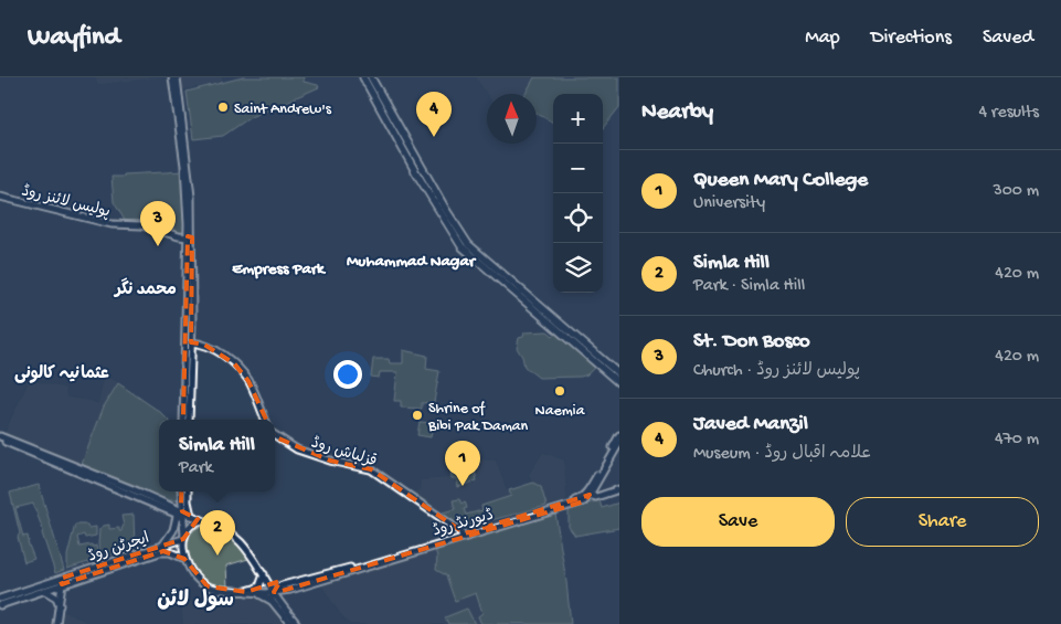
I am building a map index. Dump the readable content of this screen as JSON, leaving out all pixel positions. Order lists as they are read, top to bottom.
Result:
{
  "streets": {
    "main road": [
      "پولیس لائنز روڈ",
      "قزلباش روڈ",
      "ڈیورنڈ روڈ",
      "ایجرٹن روڈ"
    ]
  },
  "crossings": [
    ["قزلباش روڈ", "ڈیورنڈ روڈ"],
    ["ڈیورنڈ روڈ", "ایجرٹن روڈ"]
  ],
  "districts": [
    "Muhammad Nagar",
    "Empress Park",
    "محمد نگر",
    "عثمانیہ کالونی",
    "سول لائن"
  ],
  "places": ["Saint Andrew's", "Naemia", "Shrine of Bibi Pak Daman"],
  "north": "top",
  "page": {
    "header": "Wayfind",
    "nav": ["Map", "Directions", "Saved"],
    "heading": ["Nearby", "4 results"],
    "pins": [
      "4",
      "3",
      "1",
      "2"
    ],
    "map_buttons": ["+", "−"],
    "list": [
      {
        "mark": "1",
        "name": "Queen Mary College",
        "note": "University",
        "value": "300 m"
      },
      {
        "mark": "2",
        "name": "Simla Hill",
        "note": "Park · Simla Hill",
        "value": "420 m"
      },
      {
        "mark": "3",
        "name": "St. Don Bosco",
        "note": "Church · پولیس لائنز روڈ",
        "value": "420 m"
      },
      {
        "mark": "4",
        "name": "Javed Manzil",
        "note": "Museum · علامہ اقبال روڈ",
        "value": "470 m"
      }
    ],
    "popup": ["Simla Hill", "Park"],
    "buttons": ["Save", "Share"]
  }
}
